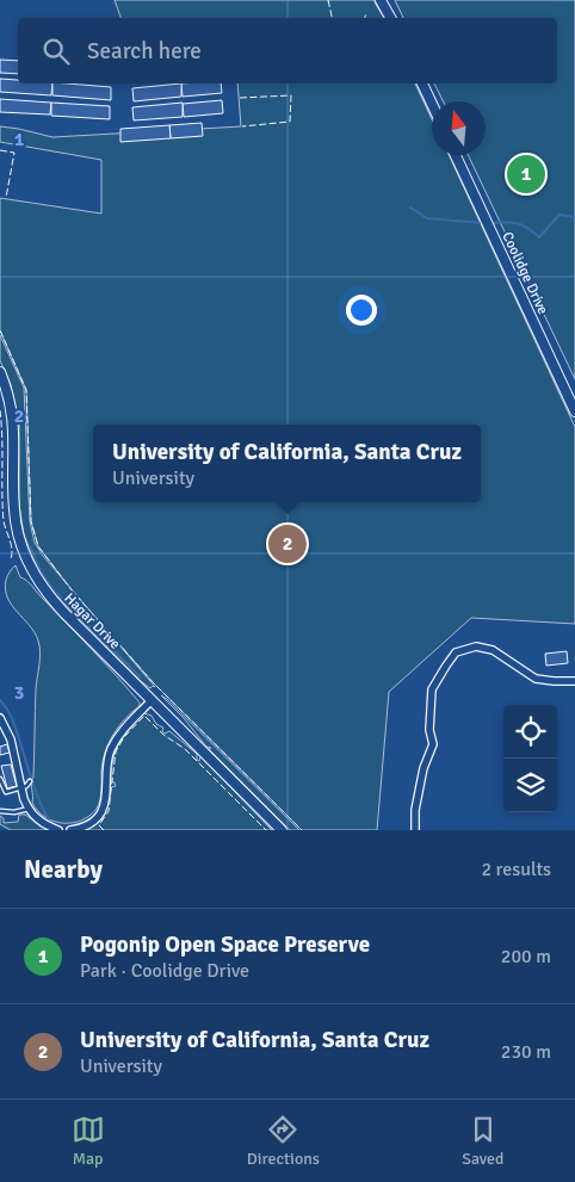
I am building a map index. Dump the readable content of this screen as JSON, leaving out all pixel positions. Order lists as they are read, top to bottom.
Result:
{
  "streets": {
    "main road": ["Coolidge Drive", "Hagar Drive"]
  },
  "north": "top",
  "page": {
    "search": "Search here",
    "pins": ["1", "2"],
    "popup": ["University of California, Santa Cruz", "University"],
    "heading": ["Nearby", "2 results"],
    "list": [
      {
        "mark": "1",
        "name": "Pogonip Open Space Preserve",
        "note": "Park · Coolidge Drive",
        "value": "200 m"
      },
      {
        "mark": "2",
        "name": "University of California, Santa Cruz",
        "note": "University",
        "value": "230 m"
      }
    ],
    "nav": ["Map", "Directions", "Saved"]
  },
  "grid": {
    "rows": ["1", "2", "3"]
  }
}
